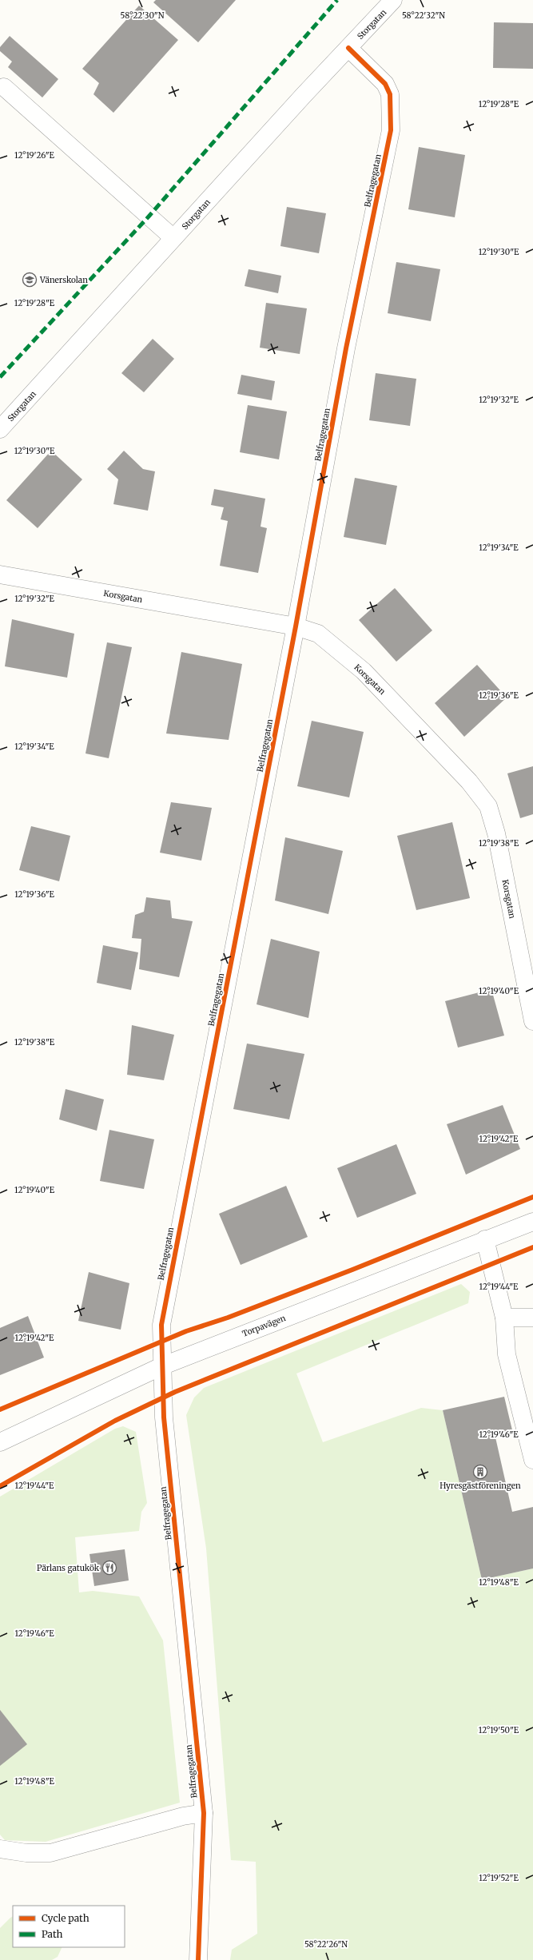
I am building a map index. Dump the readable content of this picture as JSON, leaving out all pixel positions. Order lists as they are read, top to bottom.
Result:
{
  "streets": {
    "street": [
      "Storgatan",
      "Belfragegatan",
      "Korsgatan",
      "Torpavägen"
    ]
  },
  "crossings": [
    ["Storgatan", "Belfragegatan"],
    ["Belfragegatan", "Korsgatan"],
    ["Belfragegatan", "Torpavägen"]
  ],
  "places": {
    "school or university": ["Vänerskolan"],
    "building": ["Hyresgästföreningen"],
    "restaurant": ["Pärlans gatukök"]
  },
  "legend": ["Cycle path", "Path"],
  "coordinates": [
    "58°22'32\"N",
    "58°22'30\"N",
    "12°19'28\"E",
    "12°19'26\"E",
    "12°19'30\"E",
    "12°19'32\"E",
    "12°19'34\"E",
    "12°19'36\"E",
    "12°19'38\"E",
    "12°19'40\"E",
    "12°19'42\"E",
    "12°19'44\"E",
    "12°19'46\"E",
    "12°19'48\"E",
    "12°19'50\"E",
    "12°19'52\"E",
    "58°22'26\"N"
  ]
}
